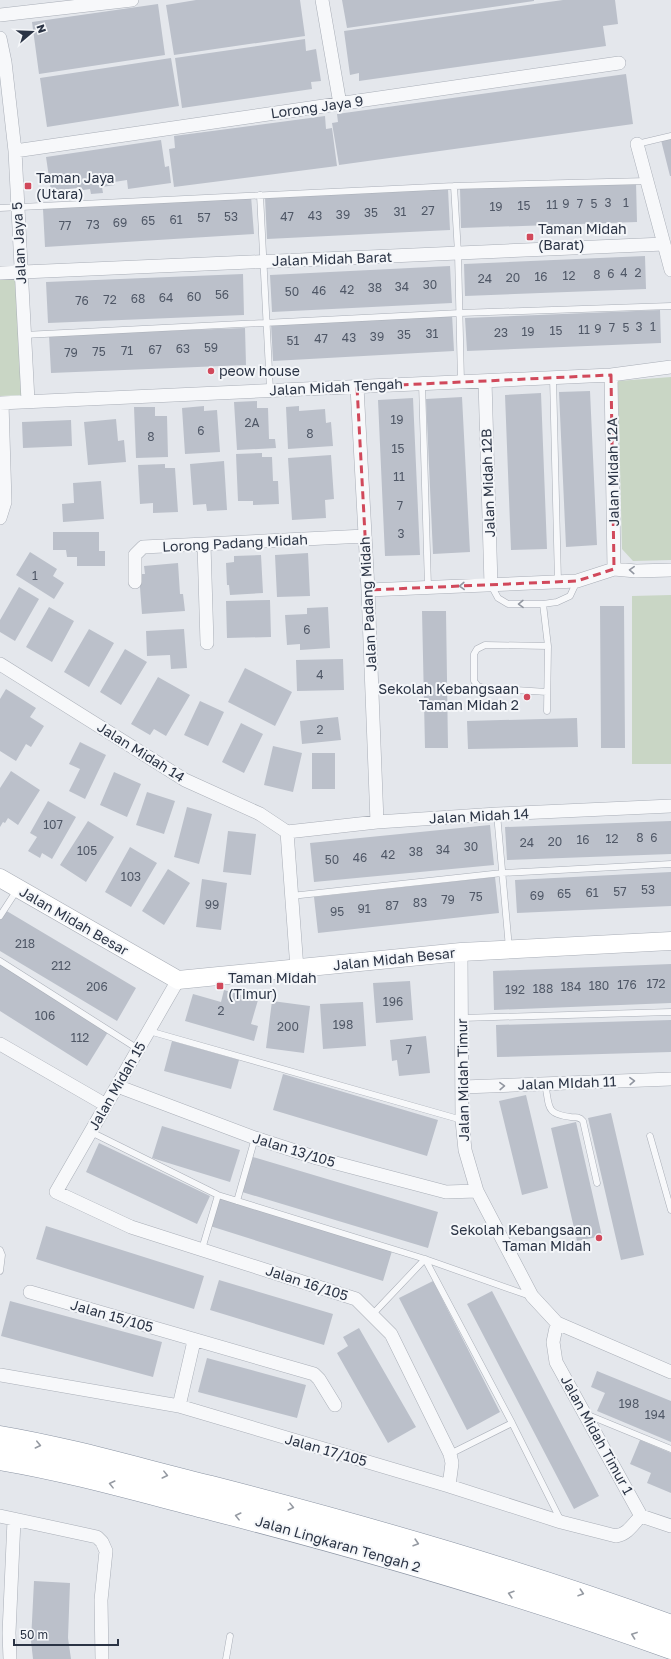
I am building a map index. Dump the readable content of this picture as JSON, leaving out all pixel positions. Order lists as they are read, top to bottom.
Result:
{
  "streets": {
    "highway": ["Jalan Lingkaran Tengah 2"],
    "street": [
      "Lorong Jaya 9",
      "Jalan Jaya 5",
      "Jalan Midah Barat",
      "Jalan Midah Tengah",
      "Jalan Midah 12A",
      "Jalan Midah 12B",
      "Lorong Padang Midah",
      "Jalan Padang Midah",
      "Jalan Midah 14",
      "Jalan Midah Besar",
      "Jalan Midah Timur",
      "Jalan MIdah 11",
      "Jalan Midah 15",
      "Jalan 13/105",
      "Jalan 16/105",
      "Jalan 15/105",
      "Jalan Midah Timur 1",
      "Jalan 17/105"
    ]
  },
  "crossings": [
    ["Lorong Jaya 9", "Jalan Jaya 5"],
    ["Jalan Jaya 5", "Jalan Midah Barat"],
    ["Jalan Jaya 5", "Jalan Midah Tengah"],
    ["Jalan Midah Tengah", "Jalan Midah 12A"],
    ["Jalan Midah Tengah", "Jalan Midah 12B"],
    ["Jalan Midah Tengah", "Jalan Padang Midah"],
    ["Lorong Padang Midah", "Jalan Padang Midah"],
    ["Jalan Padang Midah", "Jalan Midah 14"],
    ["Jalan Midah Besar", "Jalan Midah Timur"],
    ["Jalan Midah Besar", "Jalan Midah 15"],
    ["Jalan Midah Timur", "Jalan MIdah 11"],
    ["Jalan Midah Timur", "Jalan 13/105"],
    ["Jalan Midah Timur", "Jalan Midah Timur 1"],
    ["Jalan Midah 15", "Jalan 13/105"],
    ["Jalan Midah 15", "Jalan 16/105"],
    ["Jalan 16/105", "Jalan 17/105"],
    ["Jalan Midah Timur 1", "Jalan 17/105"]
  ],
  "one_way": ["Jalan MIdah 11"],
  "places": {
    "transit": ["Taman Jaya (Utara)", "Taman Midah (Barat)", "Taman Midah (Timur)"],
    "other": ["peow house", "Sekolah Kebangsaan Taman Midah 2", "Sekolah Kebangsaan Taman Midah"]
  },
  "house_numbers": [
    "3",
    "1",
    "9",
    "7",
    "5",
    "11",
    "15",
    "19",
    "27",
    "31",
    "35",
    "39",
    "43",
    "53",
    "47",
    "57",
    "61",
    "65",
    "69",
    "73",
    "77",
    "4",
    "2",
    "6",
    "8",
    "12",
    "16",
    "20",
    "24",
    "30",
    "34",
    "38",
    "42",
    "46",
    "50",
    "56",
    "60",
    "64",
    "68",
    "72",
    "76",
    "3",
    "1",
    "7",
    "5",
    "9",
    "11",
    "15",
    "19",
    "23",
    "31",
    "35",
    "39",
    "43",
    "47",
    "51",
    "59",
    "63",
    "67",
    "71",
    "75",
    "79",
    "19",
    "2A",
    "6",
    "8",
    "8",
    "15",
    "11",
    "7",
    "3",
    "1",
    "6",
    "4",
    "2",
    "107",
    "8",
    "6",
    "12",
    "16",
    "20",
    "24",
    "30",
    "34",
    "105",
    "38",
    "42",
    "46",
    "50",
    "103",
    "53",
    "57",
    "61",
    "65",
    "69",
    "75",
    "79",
    "83",
    "99",
    "87",
    "91",
    "95",
    "218",
    "212",
    "172",
    "176",
    "180",
    "206",
    "184",
    "188",
    "192",
    "196",
    "2",
    "106",
    "198",
    "200",
    "112",
    "7",
    "198",
    "194"
  ],
  "scale_bar": "50 m",
  "north": "right"
}
